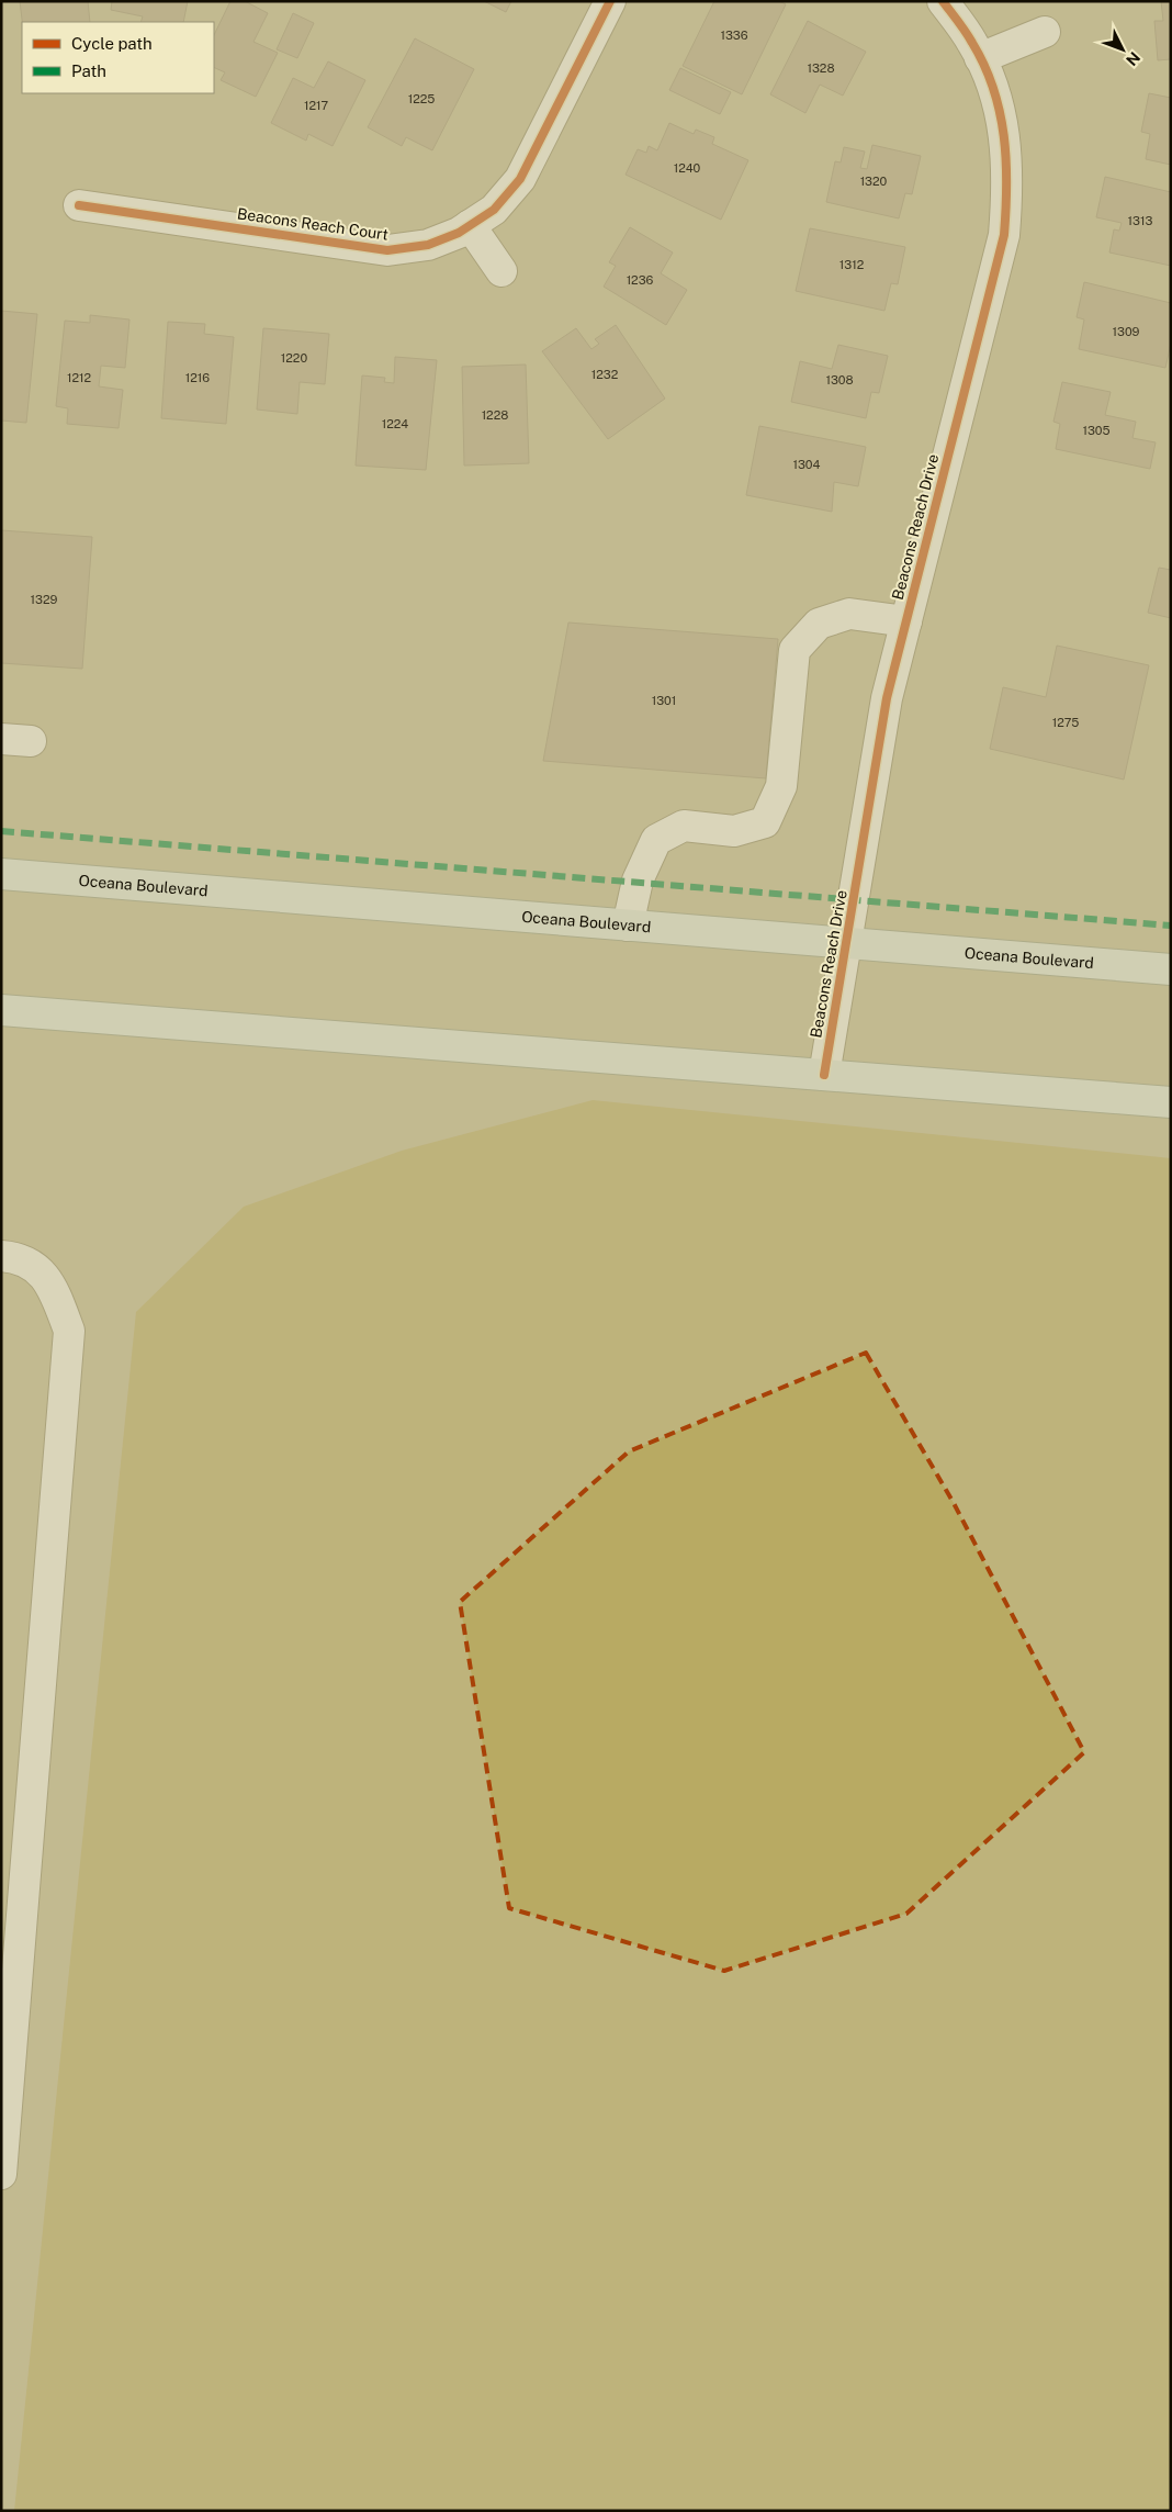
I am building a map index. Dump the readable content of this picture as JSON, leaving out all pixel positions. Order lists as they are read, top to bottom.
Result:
{
  "streets": {
    "main road": ["Oceana Boulevard"],
    "street": ["Beacons Reach Court", "Beacons Reach Drive"]
  },
  "crossings": [
    ["Beacons Reach Drive", "Oceana Boulevard"]
  ],
  "house_numbers": [
    "1336",
    "1328",
    "1225",
    "1217",
    "1240",
    "1320",
    "1313",
    "1312",
    "1236",
    "1309",
    "1220",
    "1232",
    "1212",
    "1216",
    "1308",
    "1228",
    "1224",
    "1305",
    "1304",
    "1329",
    "1301",
    "1275"
  ],
  "legend": ["Cycle path", "Path"],
  "north": "bottom right"
}
